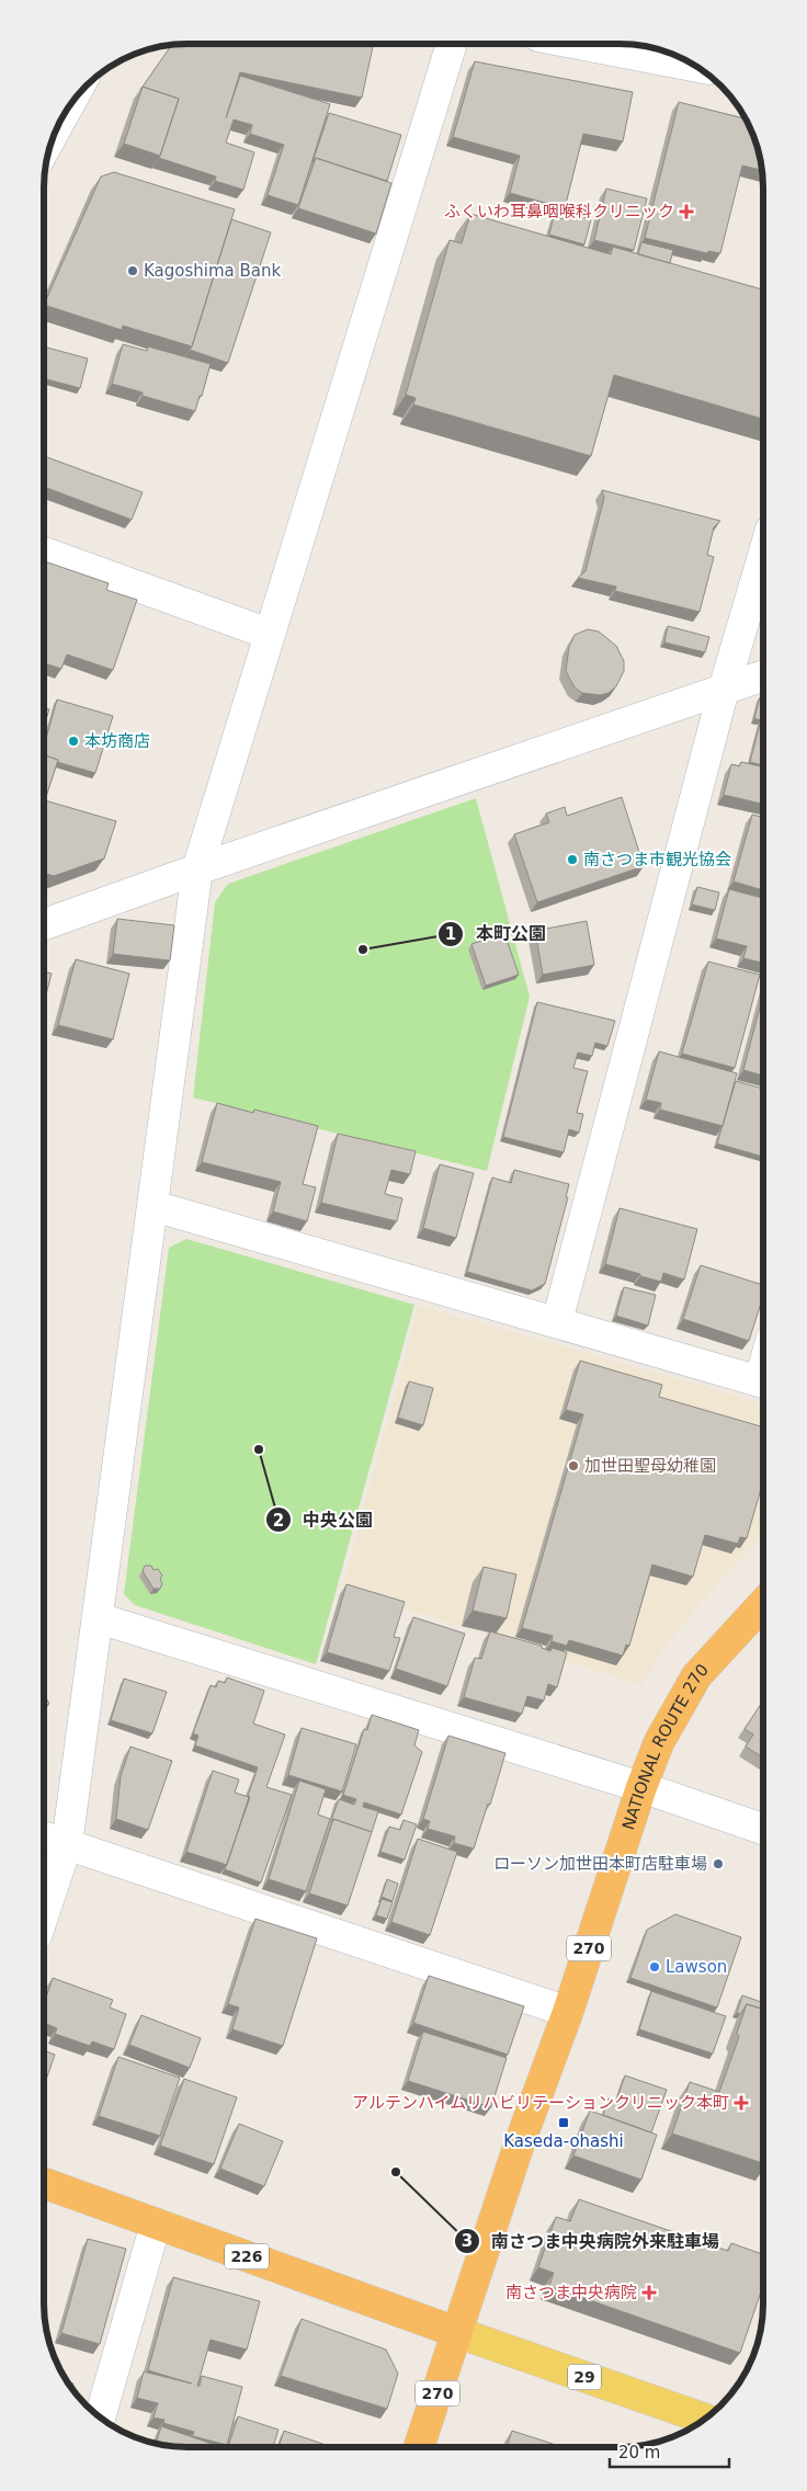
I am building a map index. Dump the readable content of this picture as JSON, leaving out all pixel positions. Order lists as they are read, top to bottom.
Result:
{
  "streets": {
    "highway": ["NATIONAL ROUTE 270", "270", "226"],
    "main road": ["29"]
  },
  "crossings": [
    ["NATIONAL ROUTE 270", "226"],
    ["NATIONAL ROUTE 270", "29"],
    ["226", "29"]
  ],
  "places": {
    "health": ["ふくいわ耳鼻咽喉科クリニック", "アルテンハイムリハビリテーションクリニック本町", "南さつま中央病院"],
    "other": [
      "Kagoshima Bank",
      "本坊商店",
      "南さつま市観光協会",
      "本町公園",
      "中央公園",
      "加世田聖母幼稚園",
      "ローソン加世田本町店駐車場",
      "Lawson",
      "南さつま中央病院外来駐車場"
    ],
    "transit": ["Kaseda-ohashi"]
  },
  "scale_bar": "20 m"
}
